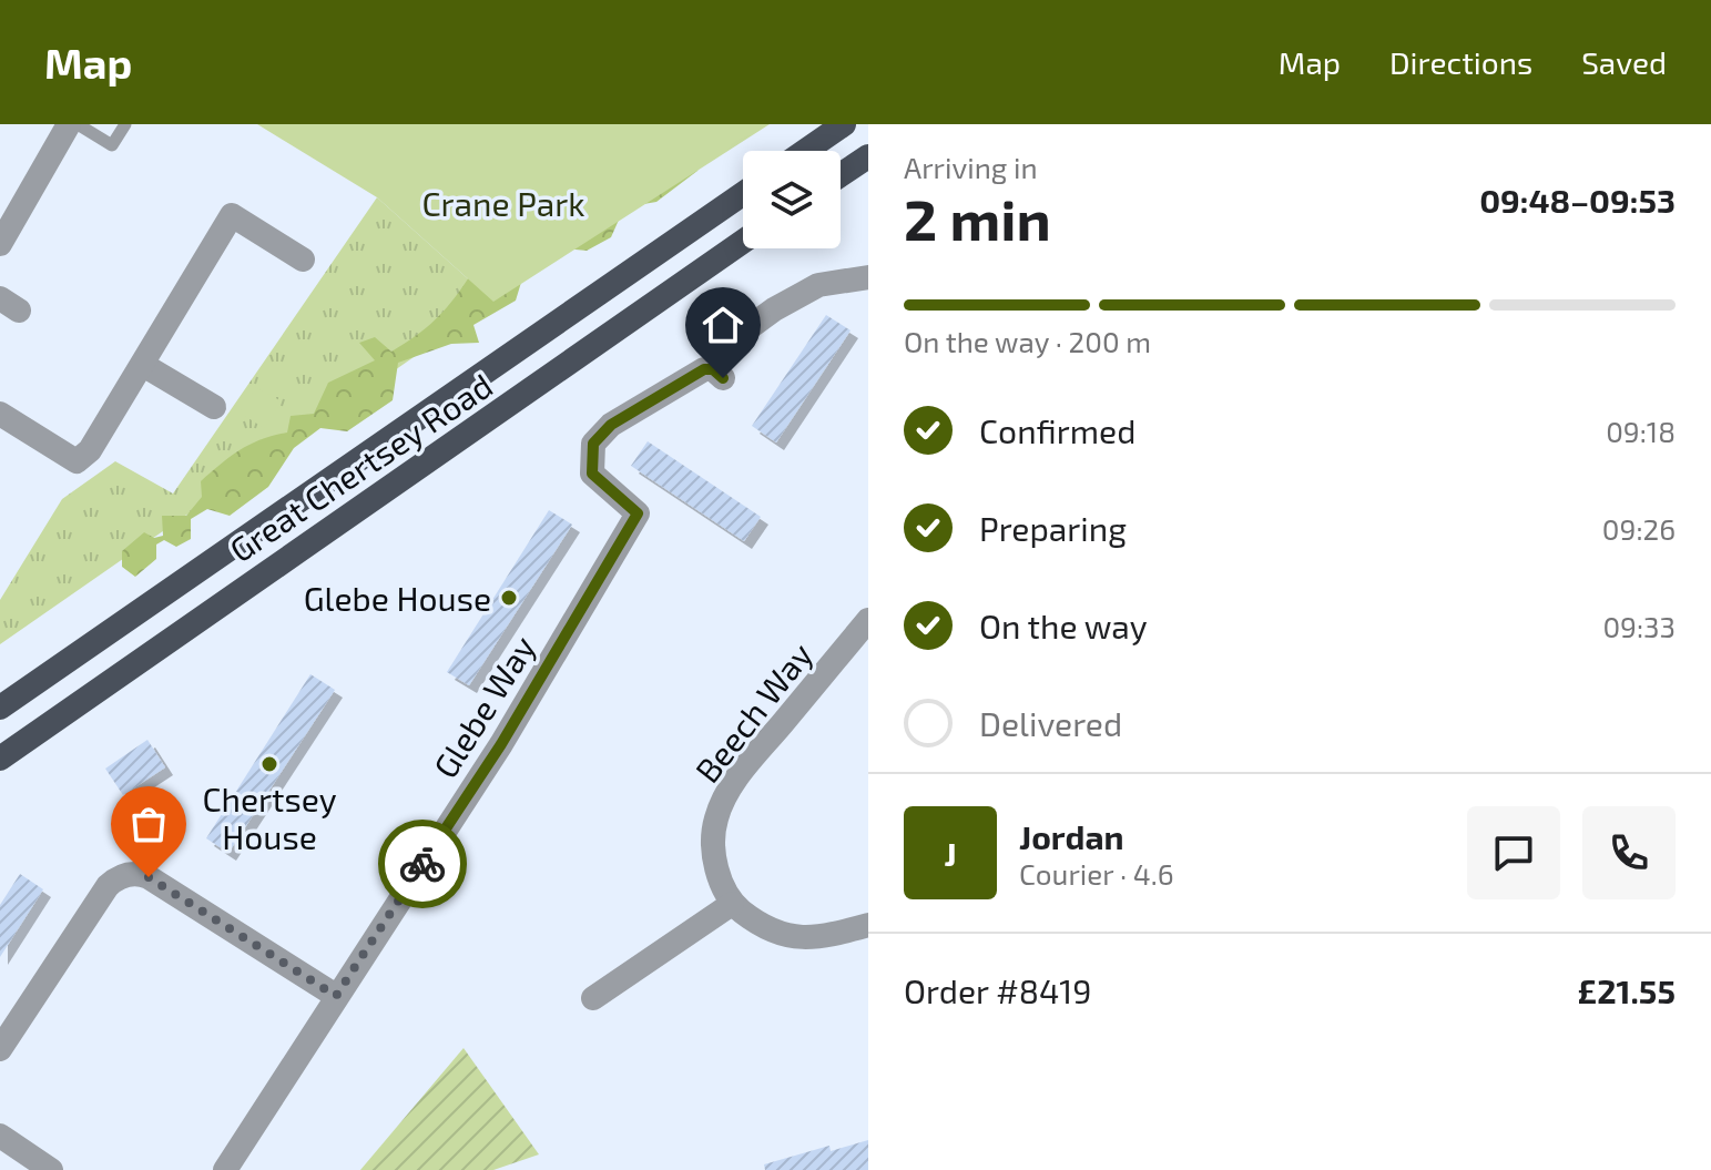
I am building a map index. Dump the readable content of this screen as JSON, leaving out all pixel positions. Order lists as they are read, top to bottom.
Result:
{
  "streets": {
    "highway": ["Great Chertsey Road"],
    "street": ["Glebe Way", "Beech Way"]
  },
  "parks": ["Crane Park"],
  "places": ["Glebe House", "Chertsey House"],
  "page": {
    "header": "Map",
    "nav": ["Map", "Directions", "Saved"],
    "heading": ["2 min", "Arriving in", "09:48–09:53"],
    "panel": [
      "Jordan",
      "Courier · 4.6",
      "Order #8419",
      "£21.55"
    ],
    "bar": "On the way · 200 m",
    "list": [
      ["Confirmed", "09:18"],
      ["Preparing", "09:26"],
      ["On the way", "09:33"],
      "Delivered"
    ],
    "round": "J"
  }
}
